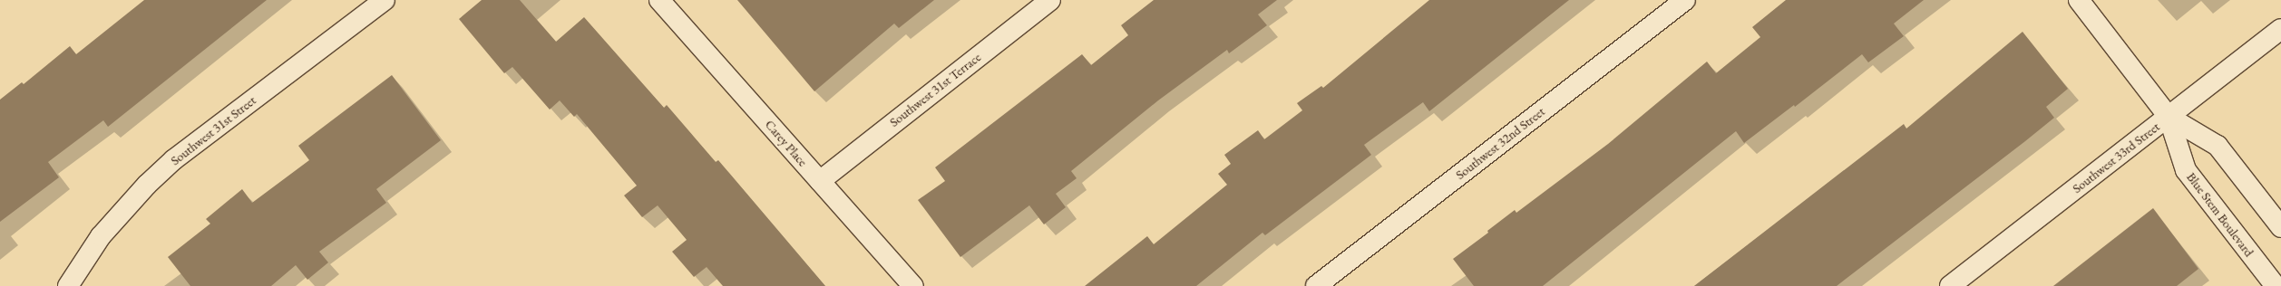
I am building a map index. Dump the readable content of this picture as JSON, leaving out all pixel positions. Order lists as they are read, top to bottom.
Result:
{
  "streets": {
    "street": [
      "Southwest 31st Terrace",
      "Southwest 31st Street",
      "Carey Place",
      "Southwest 32nd Street",
      "Southwest 33rd Street",
      "Blue Stem Boulevard"
    ]
  },
  "crossings": [
    ["Southwest 31st Terrace", "Carey Place"],
    ["Southwest 33rd Street", "Blue Stem Boulevard"]
  ]
}
